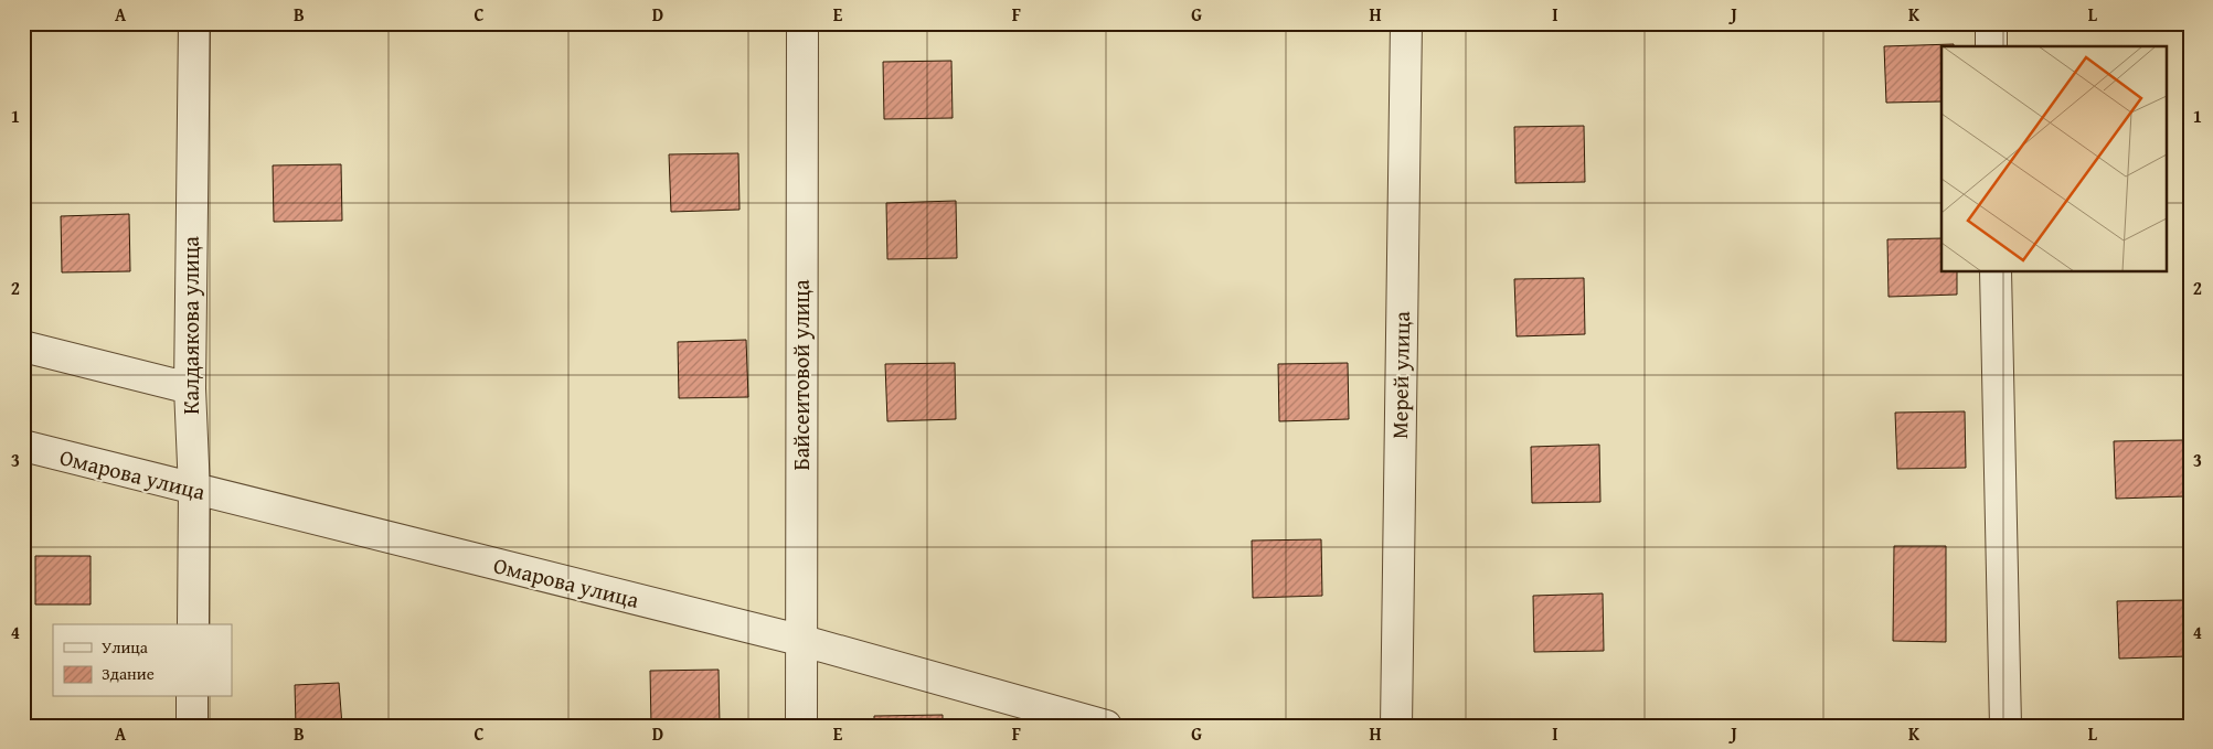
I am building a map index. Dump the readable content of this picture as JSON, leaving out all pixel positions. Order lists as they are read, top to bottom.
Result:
{
  "streets": {
    "street": [
      "Калдаякова улица",
      "Байсеитовой улица",
      "Мерей улица",
      "Омарова улица"
    ]
  },
  "crossings": [
    ["Калдаякова улица", "Омарова улица"],
    ["Байсеитовой улица", "Омарова улица"]
  ],
  "legend": ["Улица", "Здание"],
  "grid": {
    "columns": [
      "A",
      "B",
      "C",
      "D",
      "E",
      "F",
      "G",
      "H",
      "I",
      "J",
      "K",
      "L"
    ],
    "rows": [
      "1",
      "2",
      "3",
      "4"
    ]
  }
}
